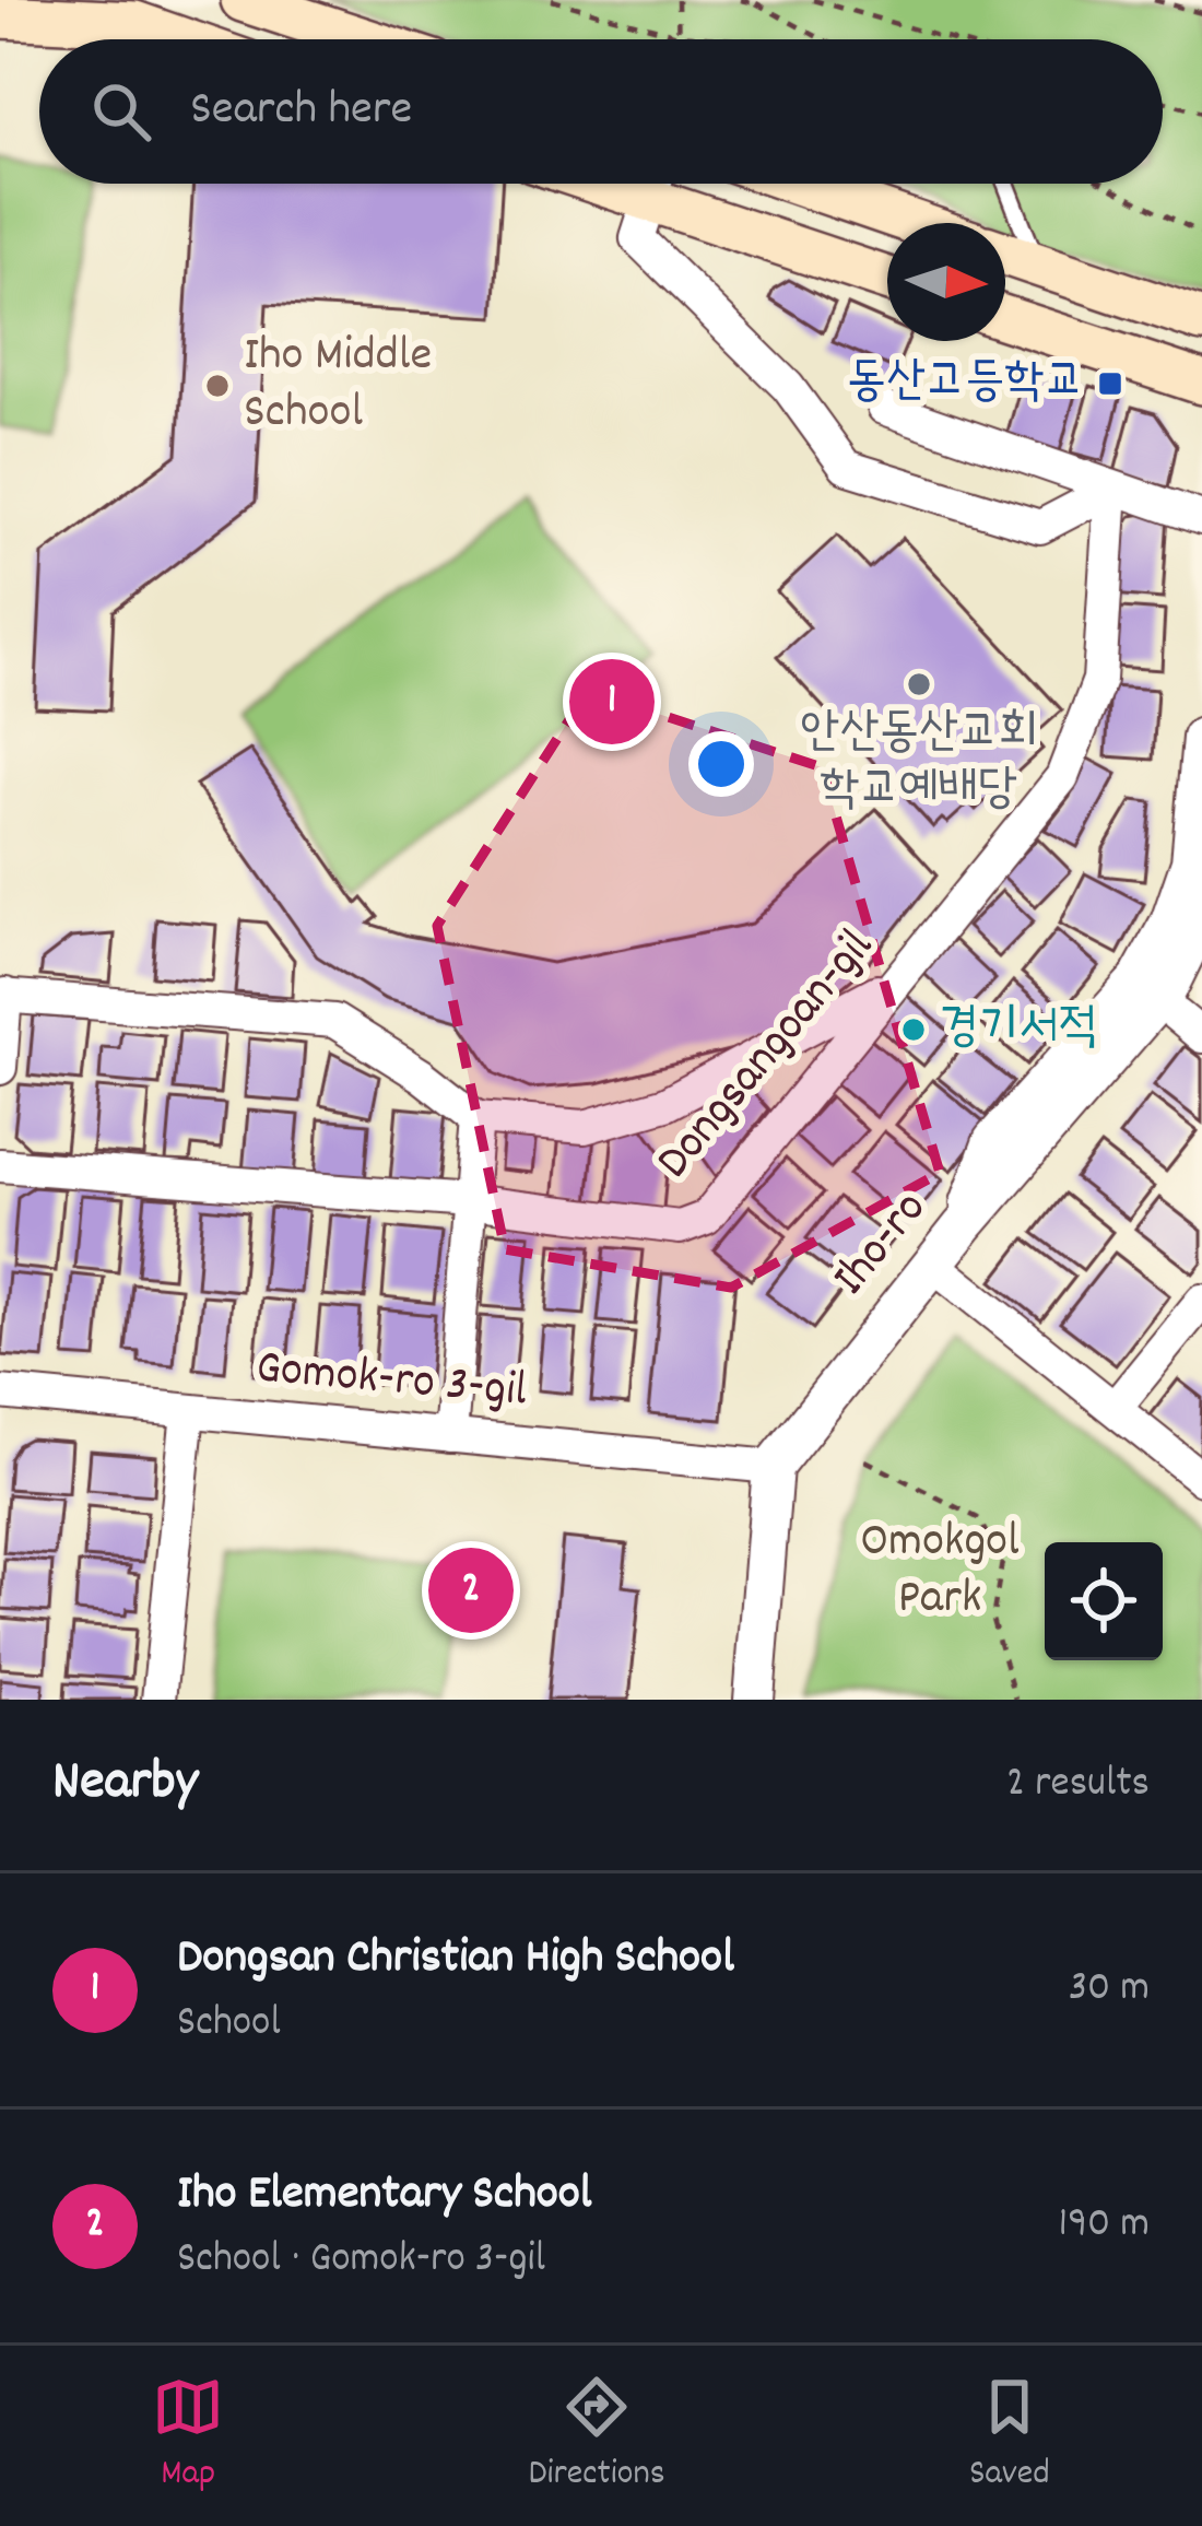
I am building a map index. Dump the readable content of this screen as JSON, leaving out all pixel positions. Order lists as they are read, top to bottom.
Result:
{
  "streets": {
    "street": ["Dongsangoan-gil", "Iho-ro", "Gomok-ro 3-gil"]
  },
  "crossings": [
    ["Iho-ro", "Gomok-ro 3-gil"]
  ],
  "parks": ["Omokgol Park"],
  "places": {
    "transit": ["동산고등학교"],
    "other": ["Iho Middle School", "안산동산교회 학교예배당", "경기서적"]
  },
  "north": "right",
  "page": {
    "search": "Search here",
    "pins": ["1", "2"],
    "heading": ["Nearby", "2 results"],
    "list": [
      {
        "mark": "1",
        "name": "Dongsan Christian High School",
        "note": "School",
        "value": "30 m"
      },
      {
        "mark": "2",
        "name": "Iho Elementary School",
        "note": "School · Gomok-ro 3-gil",
        "value": "190 m"
      }
    ],
    "nav": ["Map", "Directions", "Saved"]
  }
}
